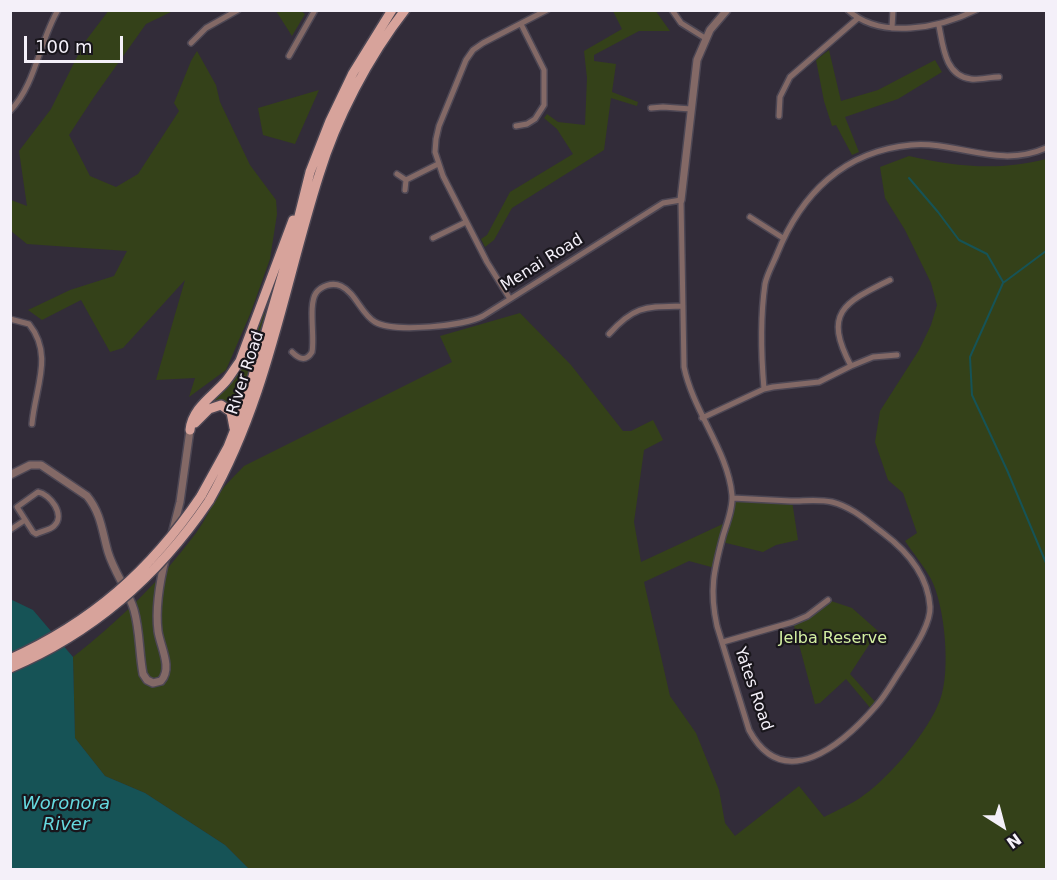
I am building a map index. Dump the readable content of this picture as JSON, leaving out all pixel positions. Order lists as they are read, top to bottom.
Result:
{
  "streets": {
    "main road": ["River Road"],
    "street": ["Menai Road", "Yates Road"]
  },
  "crossings": [
    ["Menai Road", "Yates Road"]
  ],
  "water": ["Woronora River"],
  "parks": ["Jelba Reserve"],
  "scale_bar": "100 m",
  "north": "bottom right"
}
